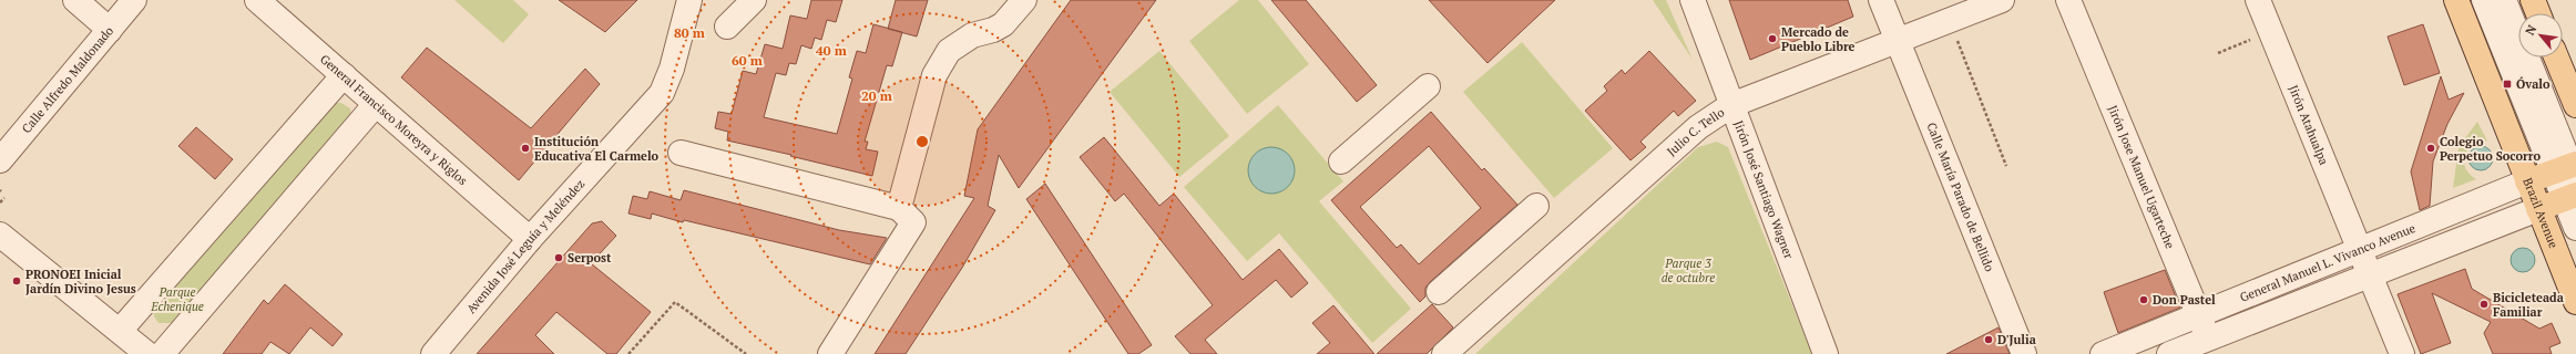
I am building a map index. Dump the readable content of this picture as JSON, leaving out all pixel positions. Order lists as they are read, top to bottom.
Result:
{
  "streets": {
    "main road": ["Brazil Avenue", "General Manuel L. Vivanco Avenue"],
    "street": [
      "Calle Alfredo Maldonado",
      "General Francisco Moreyra y Riglos",
      "Jirón Atahualpa",
      "Julio C. Tello",
      "Jirón Jose Manuel Ugarteche",
      "Jirón José Santiago Wagner",
      "Calle María Parado de Bellido",
      "Avenida José Leguía y Meléndez"
    ]
  },
  "crossings": [
    ["General Francisco Moreyra y Riglos", "Avenida José Leguía y Meléndez"],
    ["Jirón Atahualpa", "General Manuel L. Vivanco Avenue"],
    ["Julio C. Tello", "Jirón José Santiago Wagner"],
    ["Julio C. Tello", "Calle María Parado de Bellido"],
    ["Jirón Jose Manuel Ugarteche", "General Manuel L. Vivanco Avenue"],
    ["Brazil Avenue", "General Manuel L. Vivanco Avenue"]
  ],
  "parks": ["Parque 3 de octubre", "Parque Echenique"],
  "places": {
    "other": [
      "Mercado de Pueblo Libre",
      "Institución Educativa El Carmelo",
      "Colegio Perpetuo Socorro",
      "Serpost",
      "PRONOEI Inicial Jardín Divino Jesus",
      "Don Pastel",
      "Bicicleteada Familiar",
      "D'Julia"
    ],
    "transit": ["Óvalo"]
  },
  "north": "top left",
  "rings": [
    "80 m",
    "40 m",
    "60 m",
    "20 m"
  ]
}
